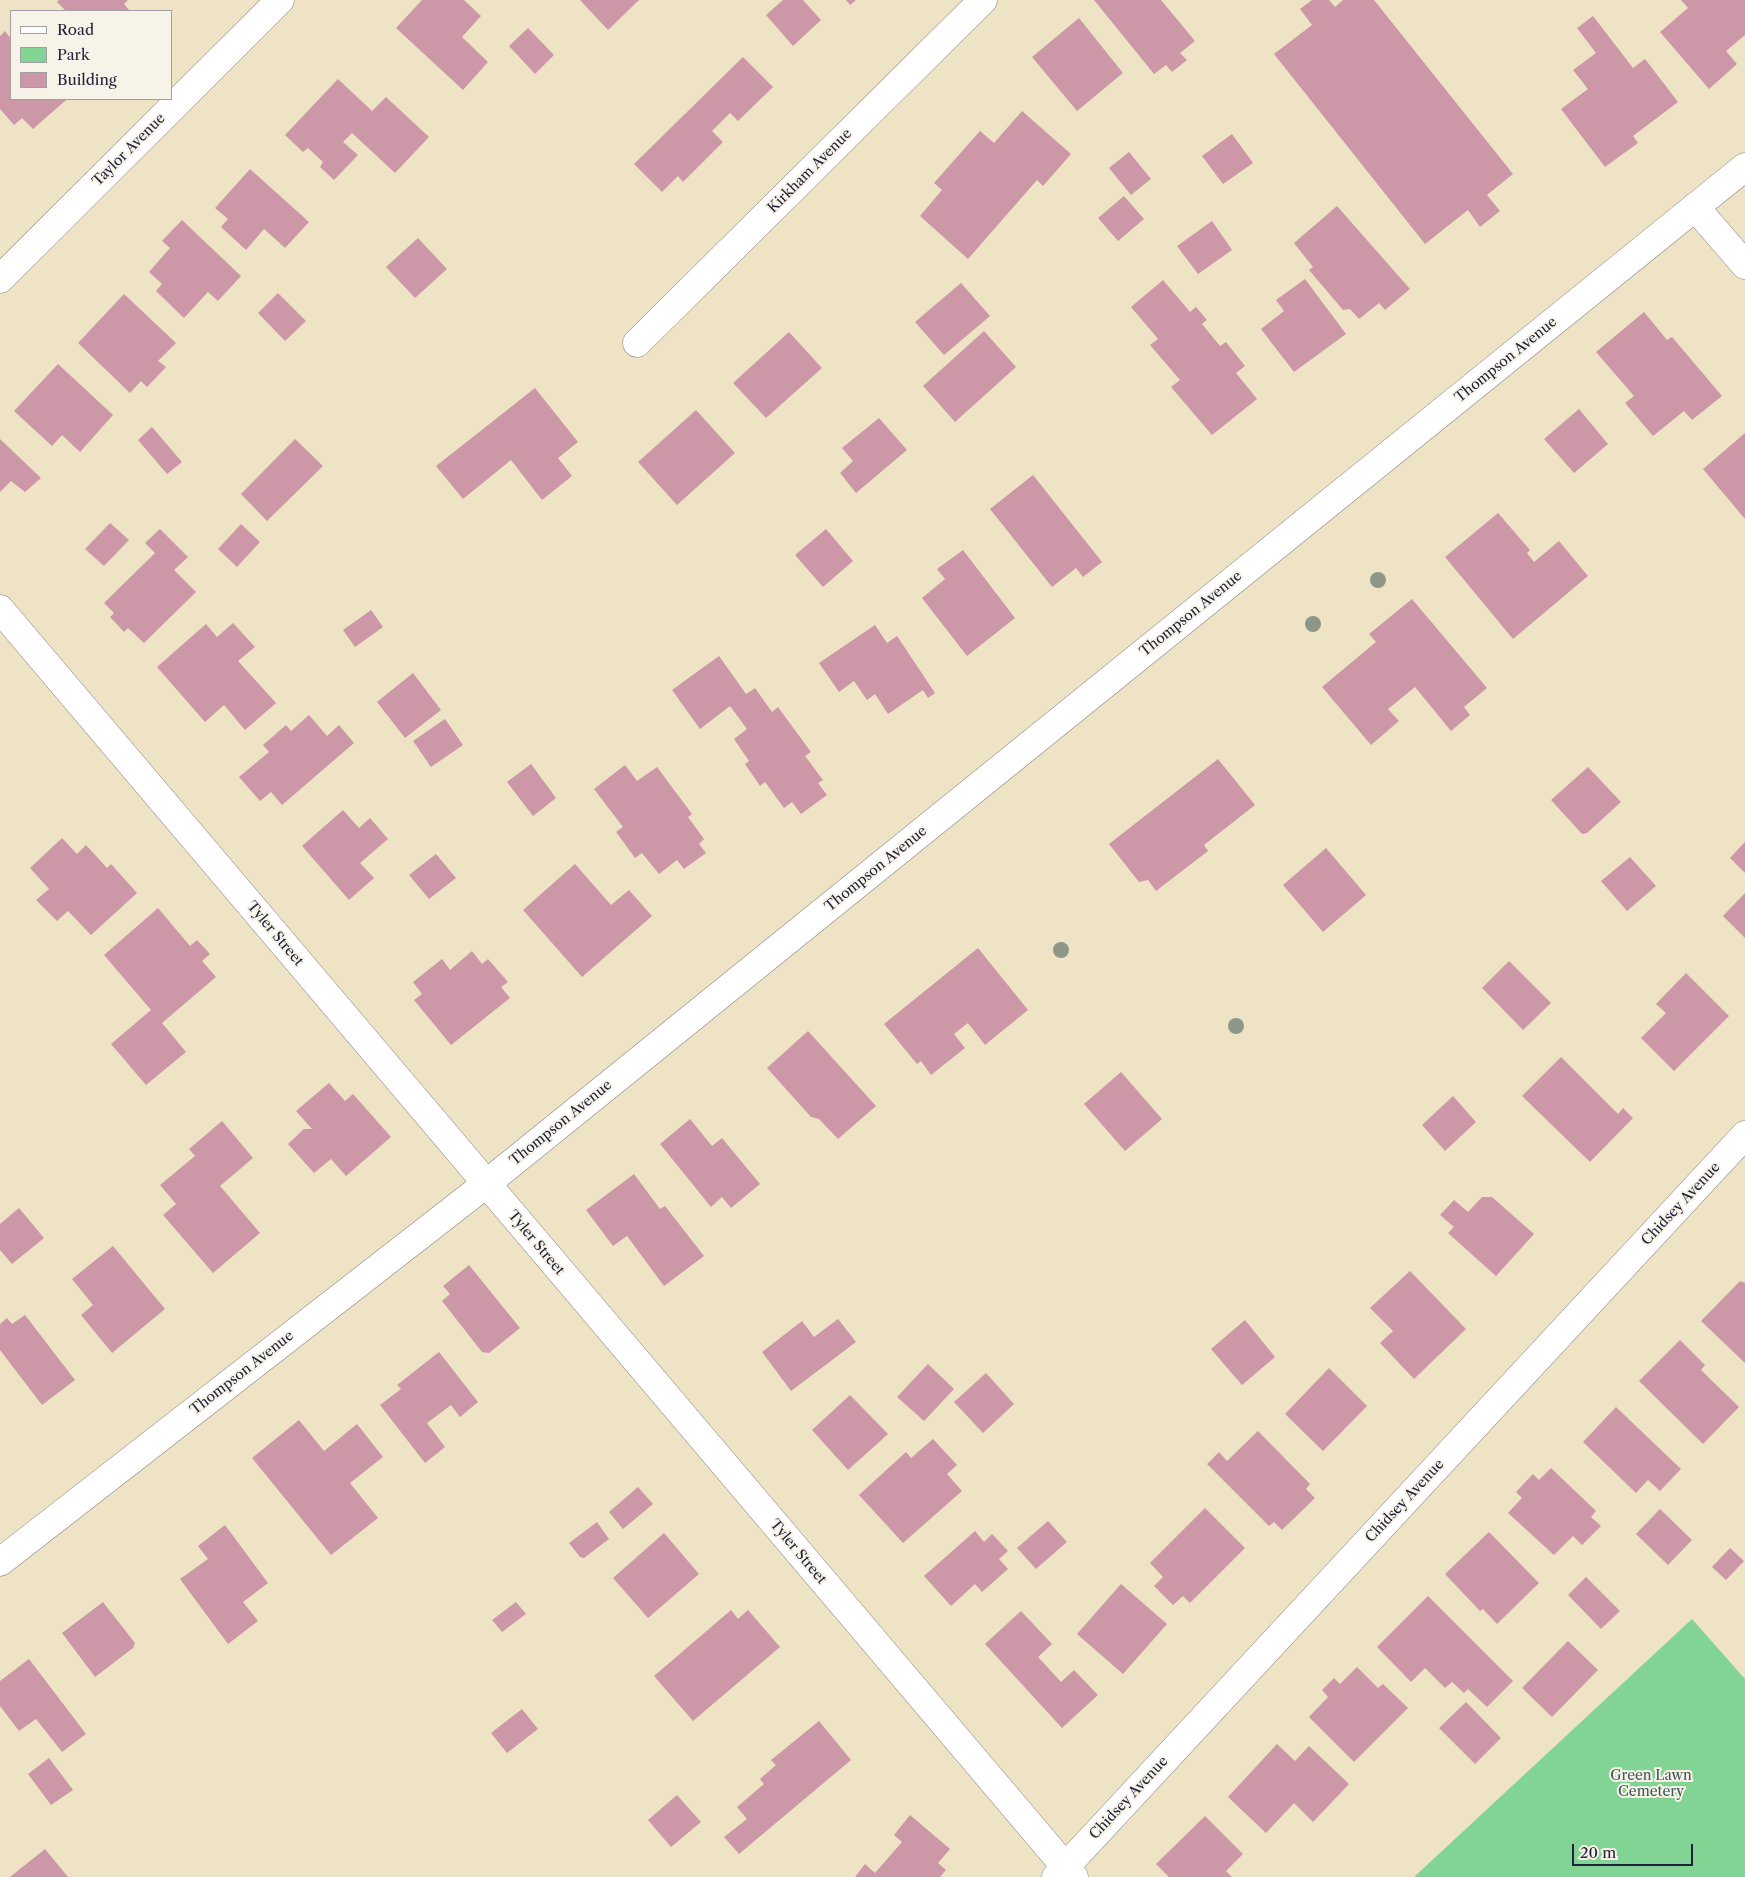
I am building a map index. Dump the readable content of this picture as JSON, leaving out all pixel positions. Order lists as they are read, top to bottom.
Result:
{
  "streets": {
    "street": [
      "Taylor Avenue",
      "Kirkham Avenue",
      "Thompson Avenue",
      "Tyler Street",
      "Chidsey Avenue"
    ]
  },
  "crossings": [
    ["Thompson Avenue", "Tyler Street"],
    ["Tyler Street", "Chidsey Avenue"]
  ],
  "parks": ["Green Lawn Cemetery"],
  "legend": ["Road", "Park", "Building"],
  "scale_bar": "20 m"
}
